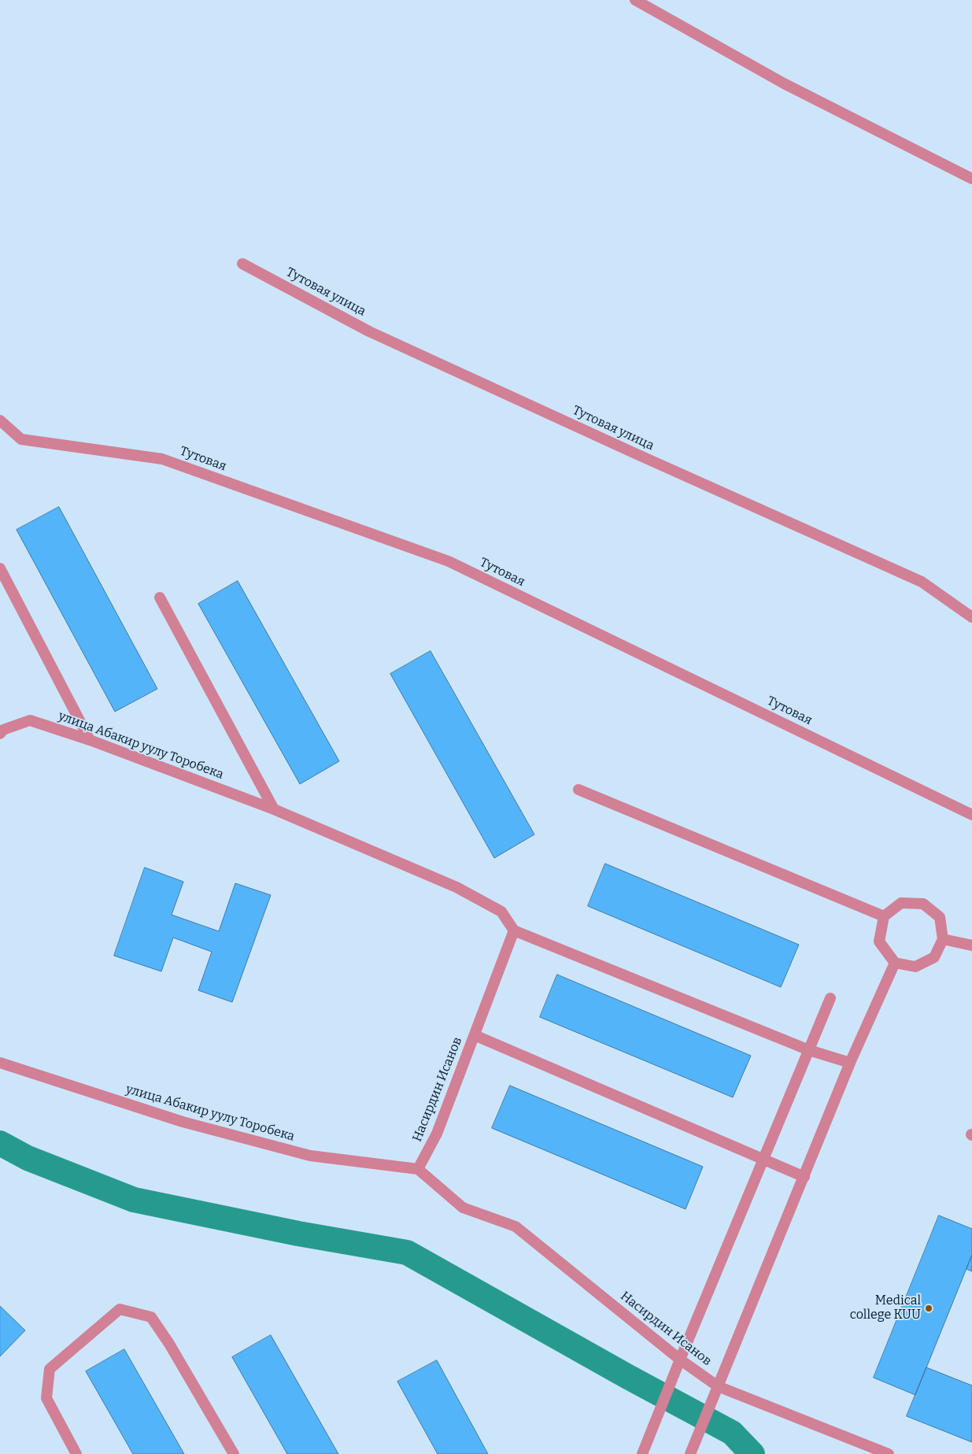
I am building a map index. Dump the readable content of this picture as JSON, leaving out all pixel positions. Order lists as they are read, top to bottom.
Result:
{
  "streets": {
    "street": [
      "Тутовая улица",
      "Тутовая",
      "улица Абакир уулу Торобека",
      "Насирдин Исанов"
    ]
  },
  "crossings": [
    ["улица Абакир уулу Торобека", "Насирдин Исанов"]
  ],
  "places": ["Medical college KUU"]
}
